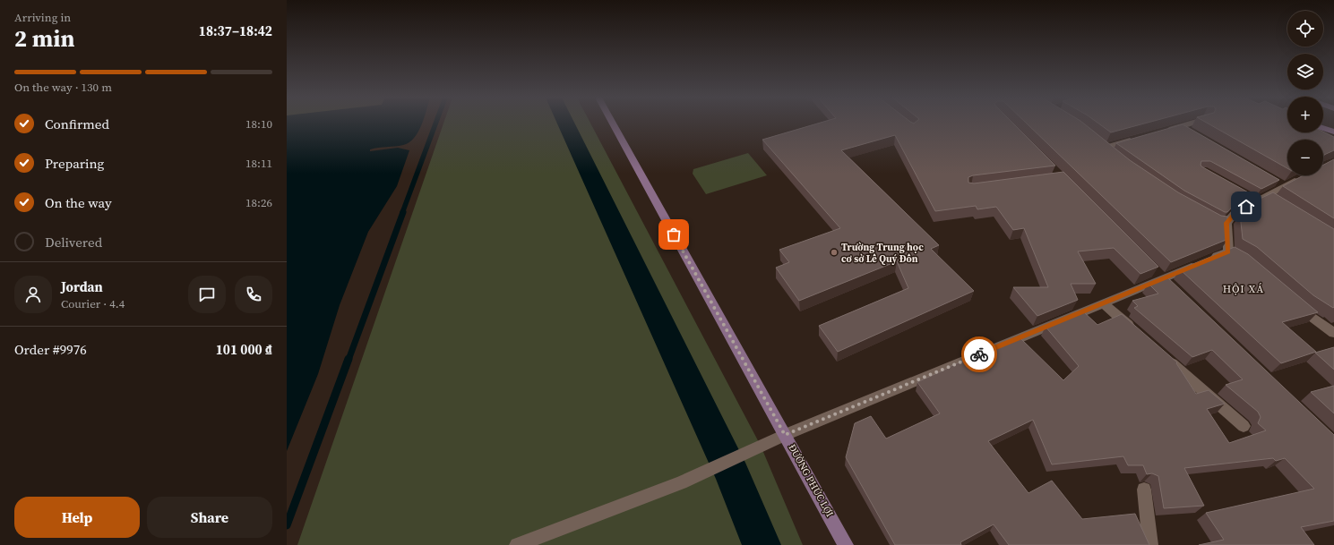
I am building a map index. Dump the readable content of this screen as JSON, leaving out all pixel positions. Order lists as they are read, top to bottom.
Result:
{
  "streets": {
    "street": ["ĐƯỜNG PHÚC LỢI"]
  },
  "districts": ["HỘI XÁ"],
  "places": ["Trường Trung học cơ sở Lê Quý Đôn"],
  "page": {
    "heading": ["2 min", "Arriving in", "18:37–18:42"],
    "panel": [
      "Jordan",
      "Courier · 4.4",
      "Order #9976",
      "101 000 ₫"
    ],
    "map_buttons": ["+", "−"],
    "bar": "On the way · 130 m",
    "list": [
      ["Confirmed", "18:10"],
      ["Preparing", "18:11"],
      ["On the way", "18:26"],
      "Delivered"
    ],
    "buttons": ["Help", "Share"]
  }
}
